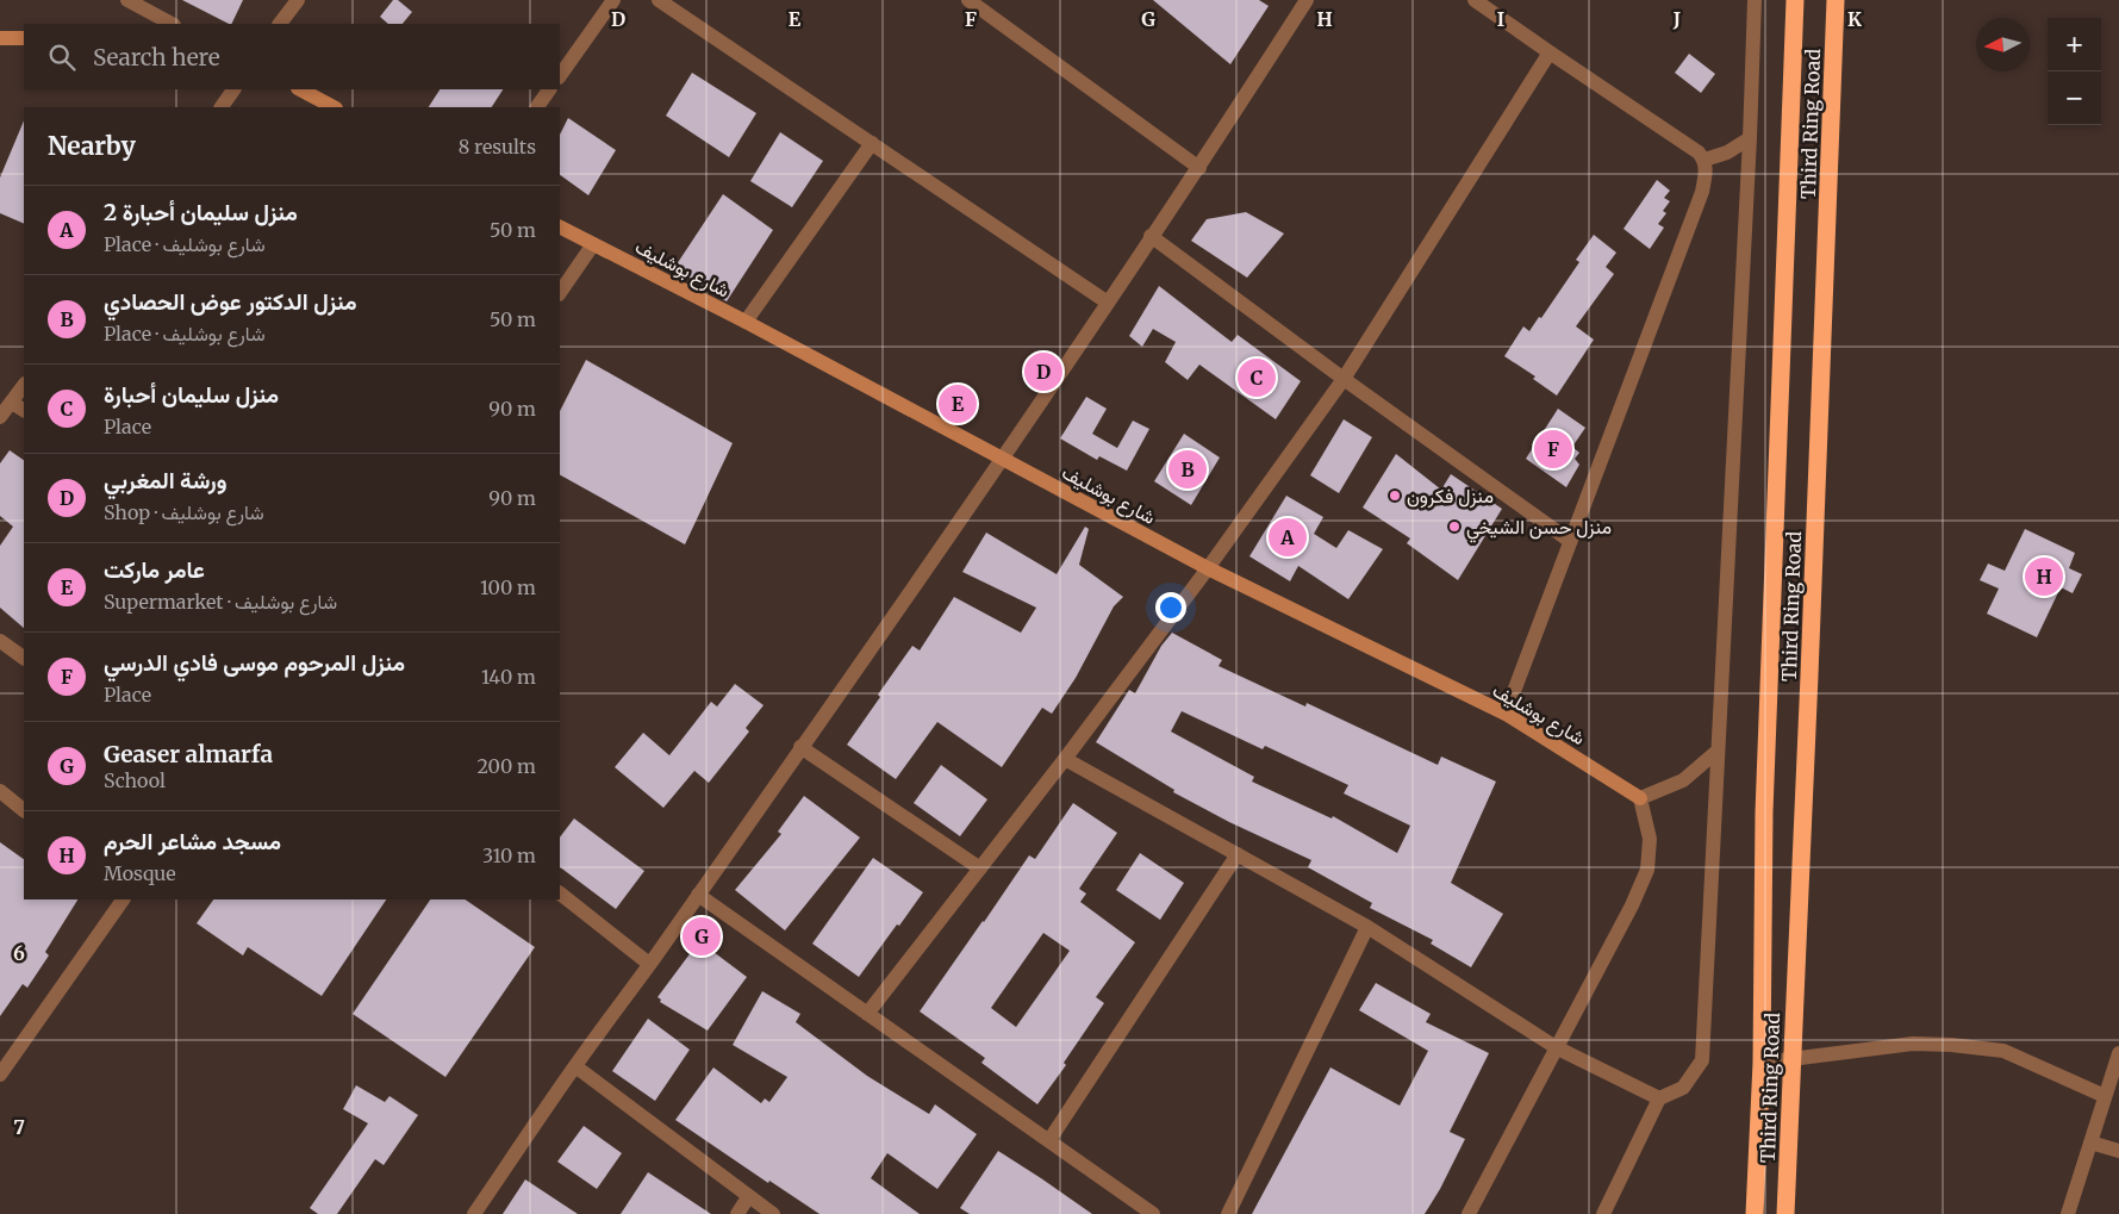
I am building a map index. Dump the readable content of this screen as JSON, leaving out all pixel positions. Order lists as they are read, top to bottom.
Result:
{
  "streets": {
    "highway": ["Third Ring Road"],
    "street": ["شارع بوشليف"]
  },
  "places": ["منزل فكرون", "منزل حسن الشيخي"],
  "north": "left",
  "page": {
    "map_buttons": ["+", "−"],
    "search": "Search here",
    "heading": ["Nearby", "8 results"],
    "list": [
      {
        "mark": "A",
        "name": "منزل سليمان أحبارة 2",
        "note": "Place · شارع بوشليف",
        "value": "50 m"
      },
      {
        "mark": "B",
        "name": "منزل الدكتور عوض الحصادي",
        "note": "Place · شارع بوشليف",
        "value": "50 m"
      },
      {
        "mark": "C",
        "name": "منزل سليمان أحبارة",
        "note": "Place",
        "value": "90 m"
      },
      {
        "mark": "D",
        "name": "ورشة المغربي",
        "note": "Shop · شارع بوشليف",
        "value": "90 m"
      },
      {
        "mark": "E",
        "name": "عامر ماركت",
        "note": "Supermarket · شارع بوشليف",
        "value": "100 m"
      },
      {
        "mark": "F",
        "name": "منزل المرحوم موسى فادي الدرسي",
        "note": "Place",
        "value": "140 m"
      },
      {
        "mark": "G",
        "name": "Geaser almarfa",
        "note": "School",
        "value": "200 m"
      },
      {
        "mark": "H",
        "name": "مسجد مشاعر الحرم",
        "note": "Mosque",
        "value": "310 m"
      }
    ],
    "pins": [
      "D",
      "C",
      "E",
      "F",
      "B",
      "A",
      "H",
      "G"
    ]
  },
  "grid": {
    "columns": [
      "D",
      "E",
      "F",
      "G",
      "H",
      "I",
      "J",
      "K"
    ],
    "rows": ["6", "7"]
  }
}
